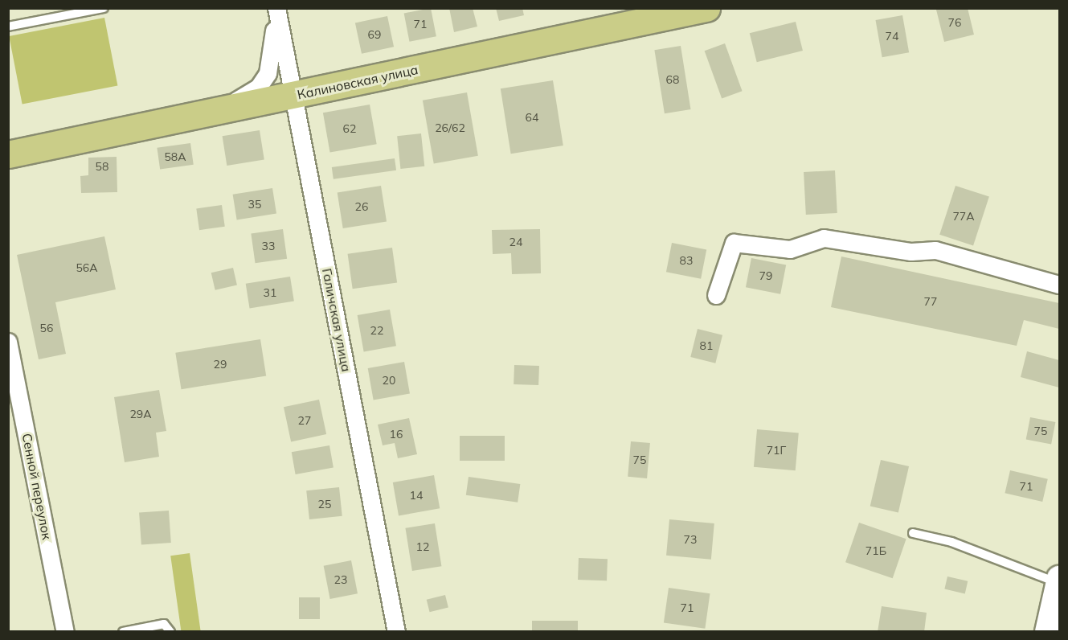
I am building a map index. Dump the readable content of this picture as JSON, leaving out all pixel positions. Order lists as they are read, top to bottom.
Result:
{
  "streets": {
    "main road": ["Калиновская улица"],
    "street": ["Галичская улица", "Сенной переулок"]
  },
  "crossings": [
    ["Калиновская улица", "Галичская улица"]
  ],
  "house_numbers": [
    "76",
    "71",
    "69",
    "74",
    "68",
    "64",
    "26/62",
    "62",
    "58А",
    "58",
    "35",
    "26",
    "77А",
    "24",
    "33",
    "83",
    "56А",
    "79",
    "31",
    "77",
    "56",
    "22",
    "81",
    "29",
    "20",
    "29А",
    "27",
    "75",
    "16",
    "71Г",
    "75",
    "71",
    "14",
    "25",
    "73",
    "12",
    "71Б",
    "23",
    "71"
  ]
}
